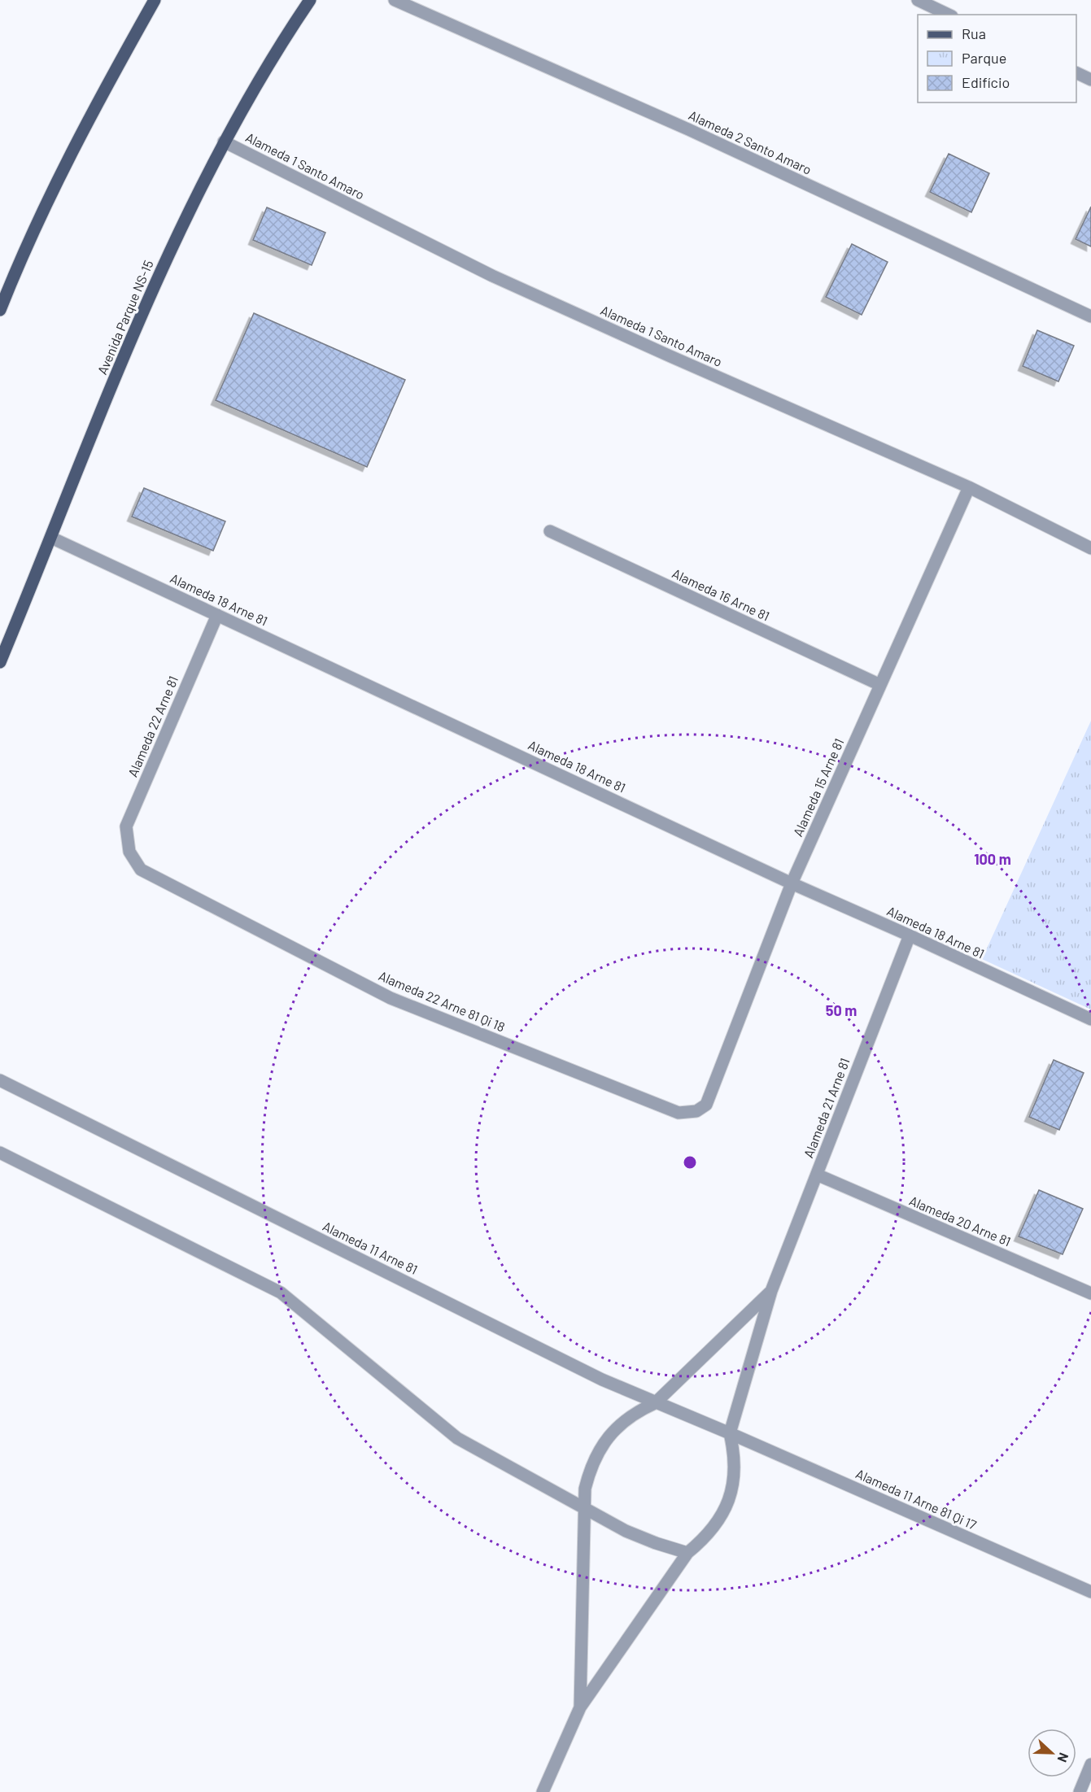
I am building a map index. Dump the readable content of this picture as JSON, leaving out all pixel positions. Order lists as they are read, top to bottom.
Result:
{
  "streets": {
    "main road": ["Avenida Parque NS-15"],
    "street": [
      "Alameda 2 Santo Amaro",
      "Alameda 1 Santo Amaro",
      "Alameda 16 Arne 81",
      "Alameda 18 Arne 81",
      "Alameda 22 Arne 81",
      "Alameda 15 Arne 81",
      "Alameda 22 Arne 81 Qi 18",
      "Alameda 21 Arne 81",
      "Alameda 20 Arne 81",
      "Alameda 11 Arne 81",
      "Alameda 11 Arne 81 Qi 17"
    ]
  },
  "crossings": [
    ["Alameda 1 Santo Amaro", "Avenida Parque NS-15"],
    ["Alameda 1 Santo Amaro", "Alameda 15 Arne 81"],
    ["Avenida Parque NS-15", "Alameda 18 Arne 81"],
    ["Alameda 16 Arne 81", "Alameda 15 Arne 81"],
    ["Alameda 18 Arne 81", "Alameda 22 Arne 81"],
    ["Alameda 18 Arne 81", "Alameda 15 Arne 81"],
    ["Alameda 18 Arne 81", "Alameda 21 Arne 81"],
    ["Alameda 22 Arne 81", "Alameda 22 Arne 81 Qi 18"],
    ["Alameda 15 Arne 81", "Alameda 22 Arne 81 Qi 18"],
    ["Alameda 21 Arne 81", "Alameda 20 Arne 81"],
    ["Alameda 21 Arne 81", "Alameda 11 Arne 81"],
    ["Alameda 21 Arne 81", "Alameda 11 Arne 81 Qi 17"],
    ["Alameda 11 Arne 81", "Alameda 11 Arne 81 Qi 17"]
  ],
  "legend": ["Rua", "Parque", "Edifício"],
  "north": "right",
  "rings": ["100 m", "50 m"]
}
